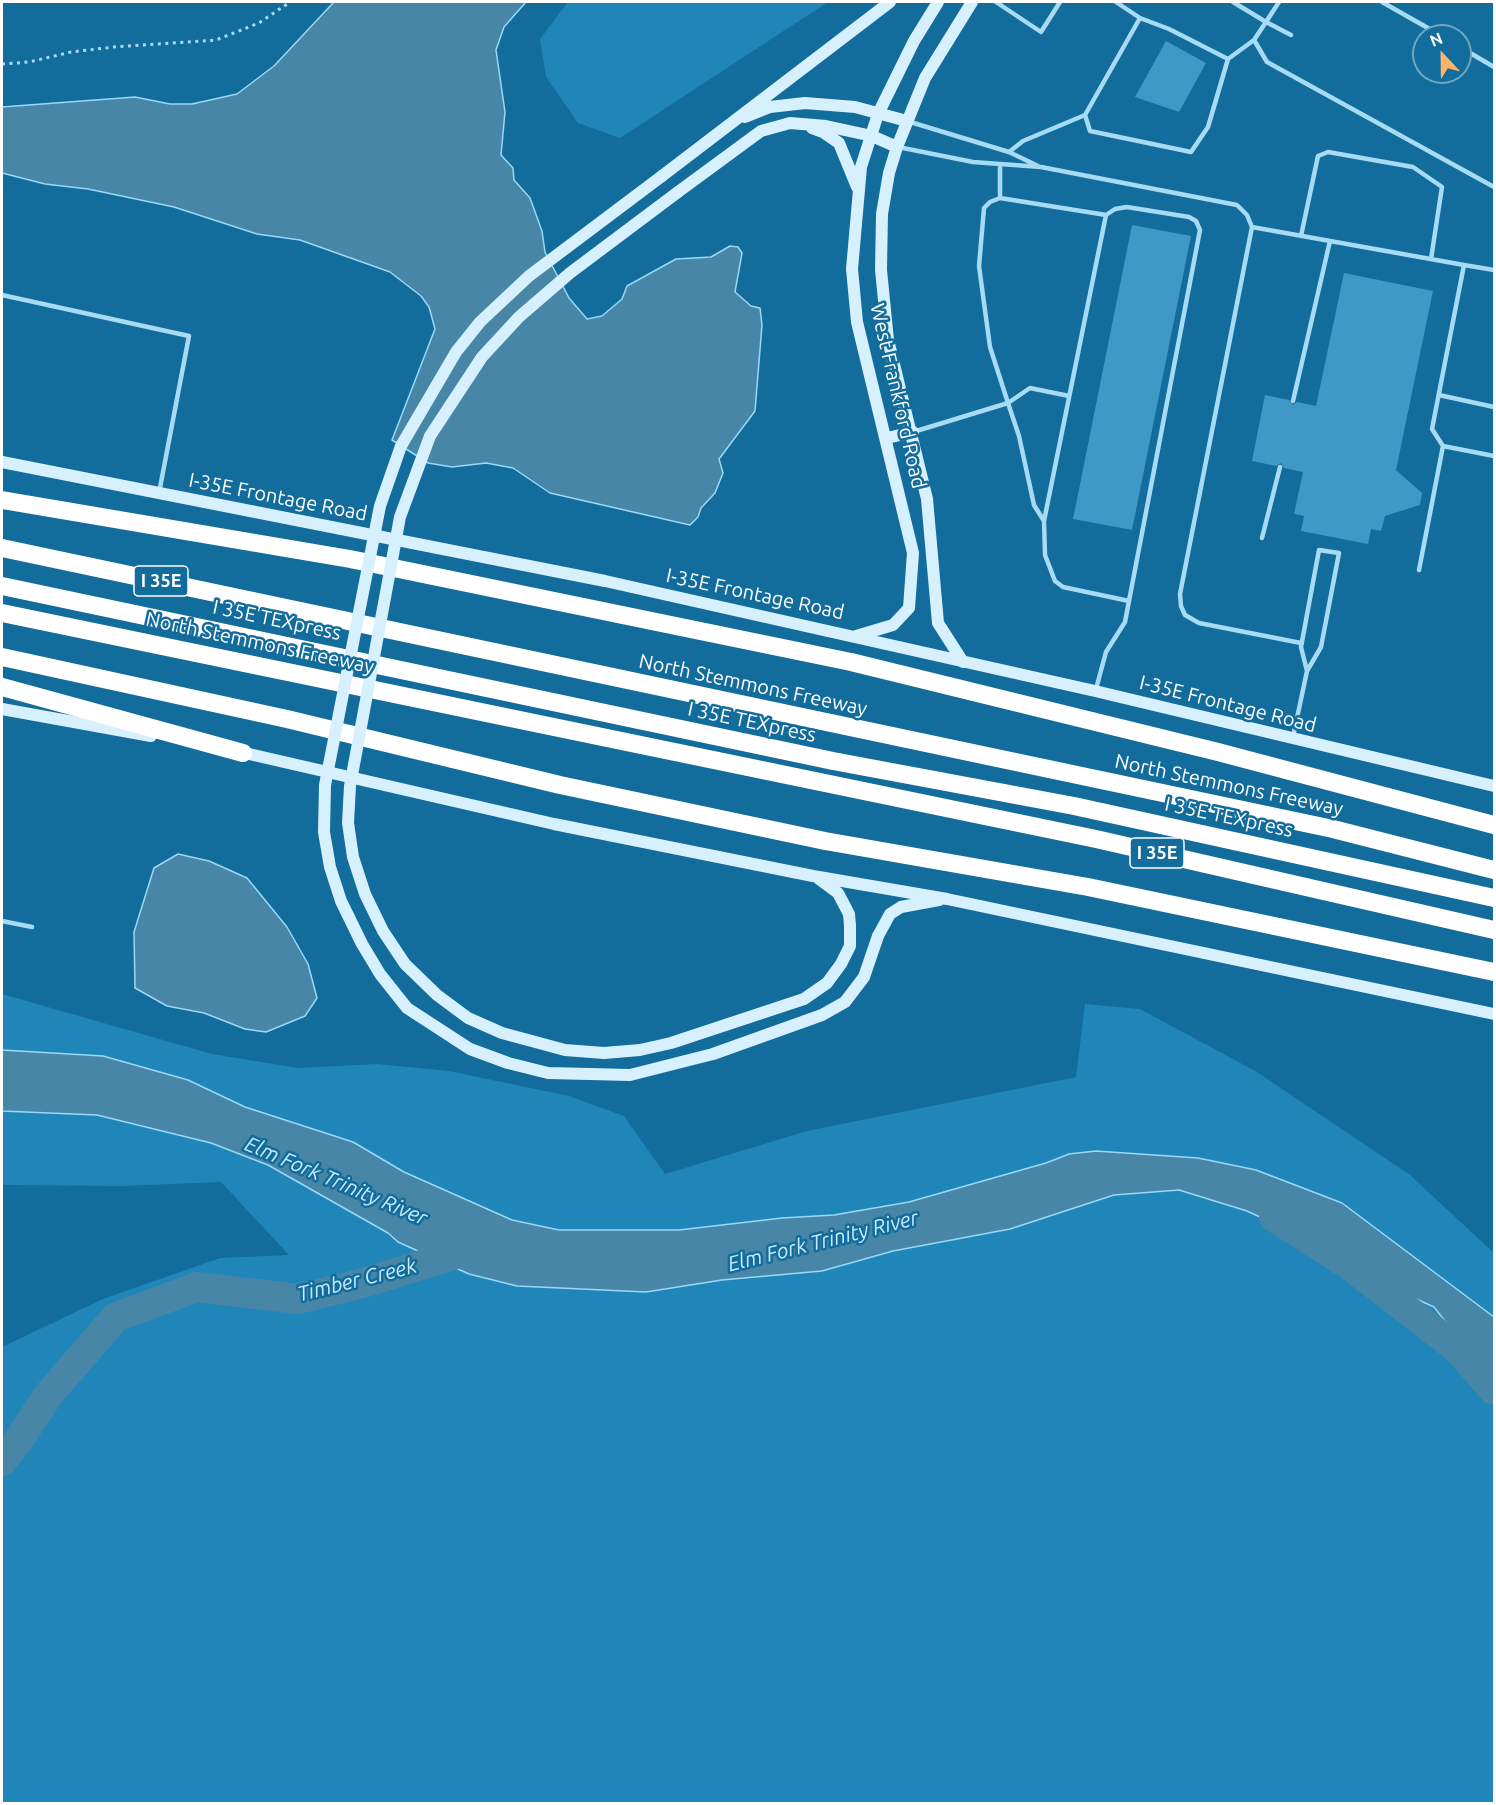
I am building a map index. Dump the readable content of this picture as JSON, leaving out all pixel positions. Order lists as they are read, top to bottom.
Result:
{
  "streets": {
    "highway": ["I 35E", "I 35E TEXpress", "North Stemmons Freeway"],
    "main road": ["West Frankford Road", "I-35E Frontage Road"]
  },
  "crossings": [
    ["West Frankford Road", "I-35E Frontage Road"]
  ],
  "water": ["Elm Fork Trinity River", "Timber Creek"],
  "north": "top"
}
